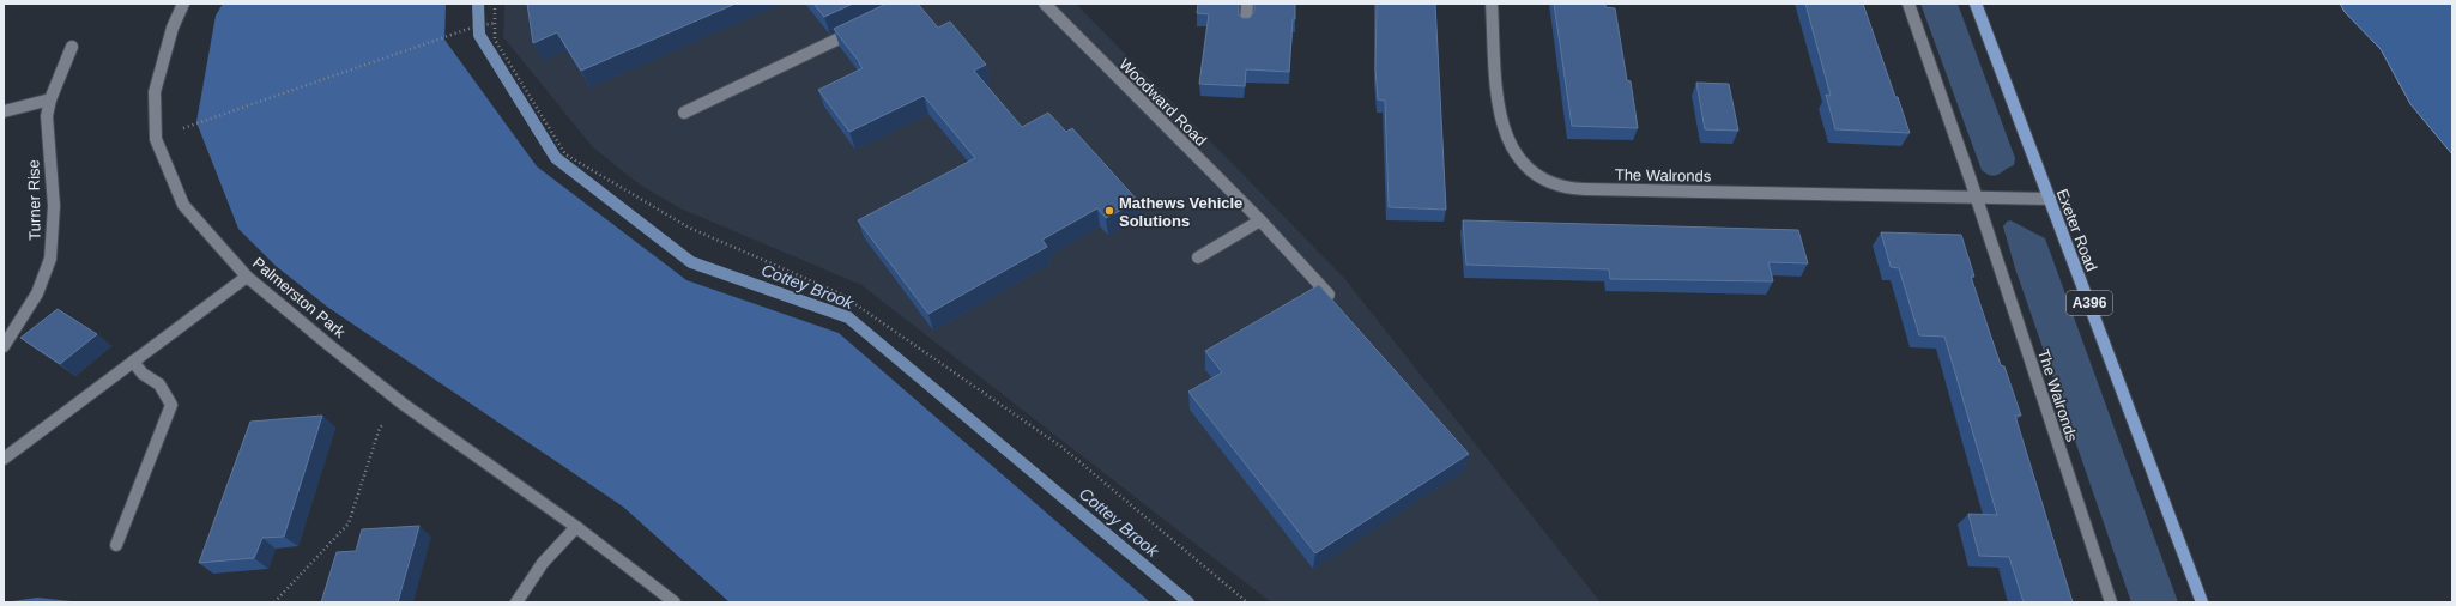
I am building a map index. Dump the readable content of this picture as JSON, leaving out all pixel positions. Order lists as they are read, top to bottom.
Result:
{
  "streets": {
    "main road": ["Exeter Road", "A396"],
    "street": [
      "Woodward Road",
      "The Walronds",
      "Turner Rise",
      "Palmerston Park"
    ]
  },
  "crossings": [
    ["The Walronds", "Exeter Road"]
  ],
  "water": ["Cottey Brook"],
  "places": ["Mathews Vehicle Solutions"]
}
